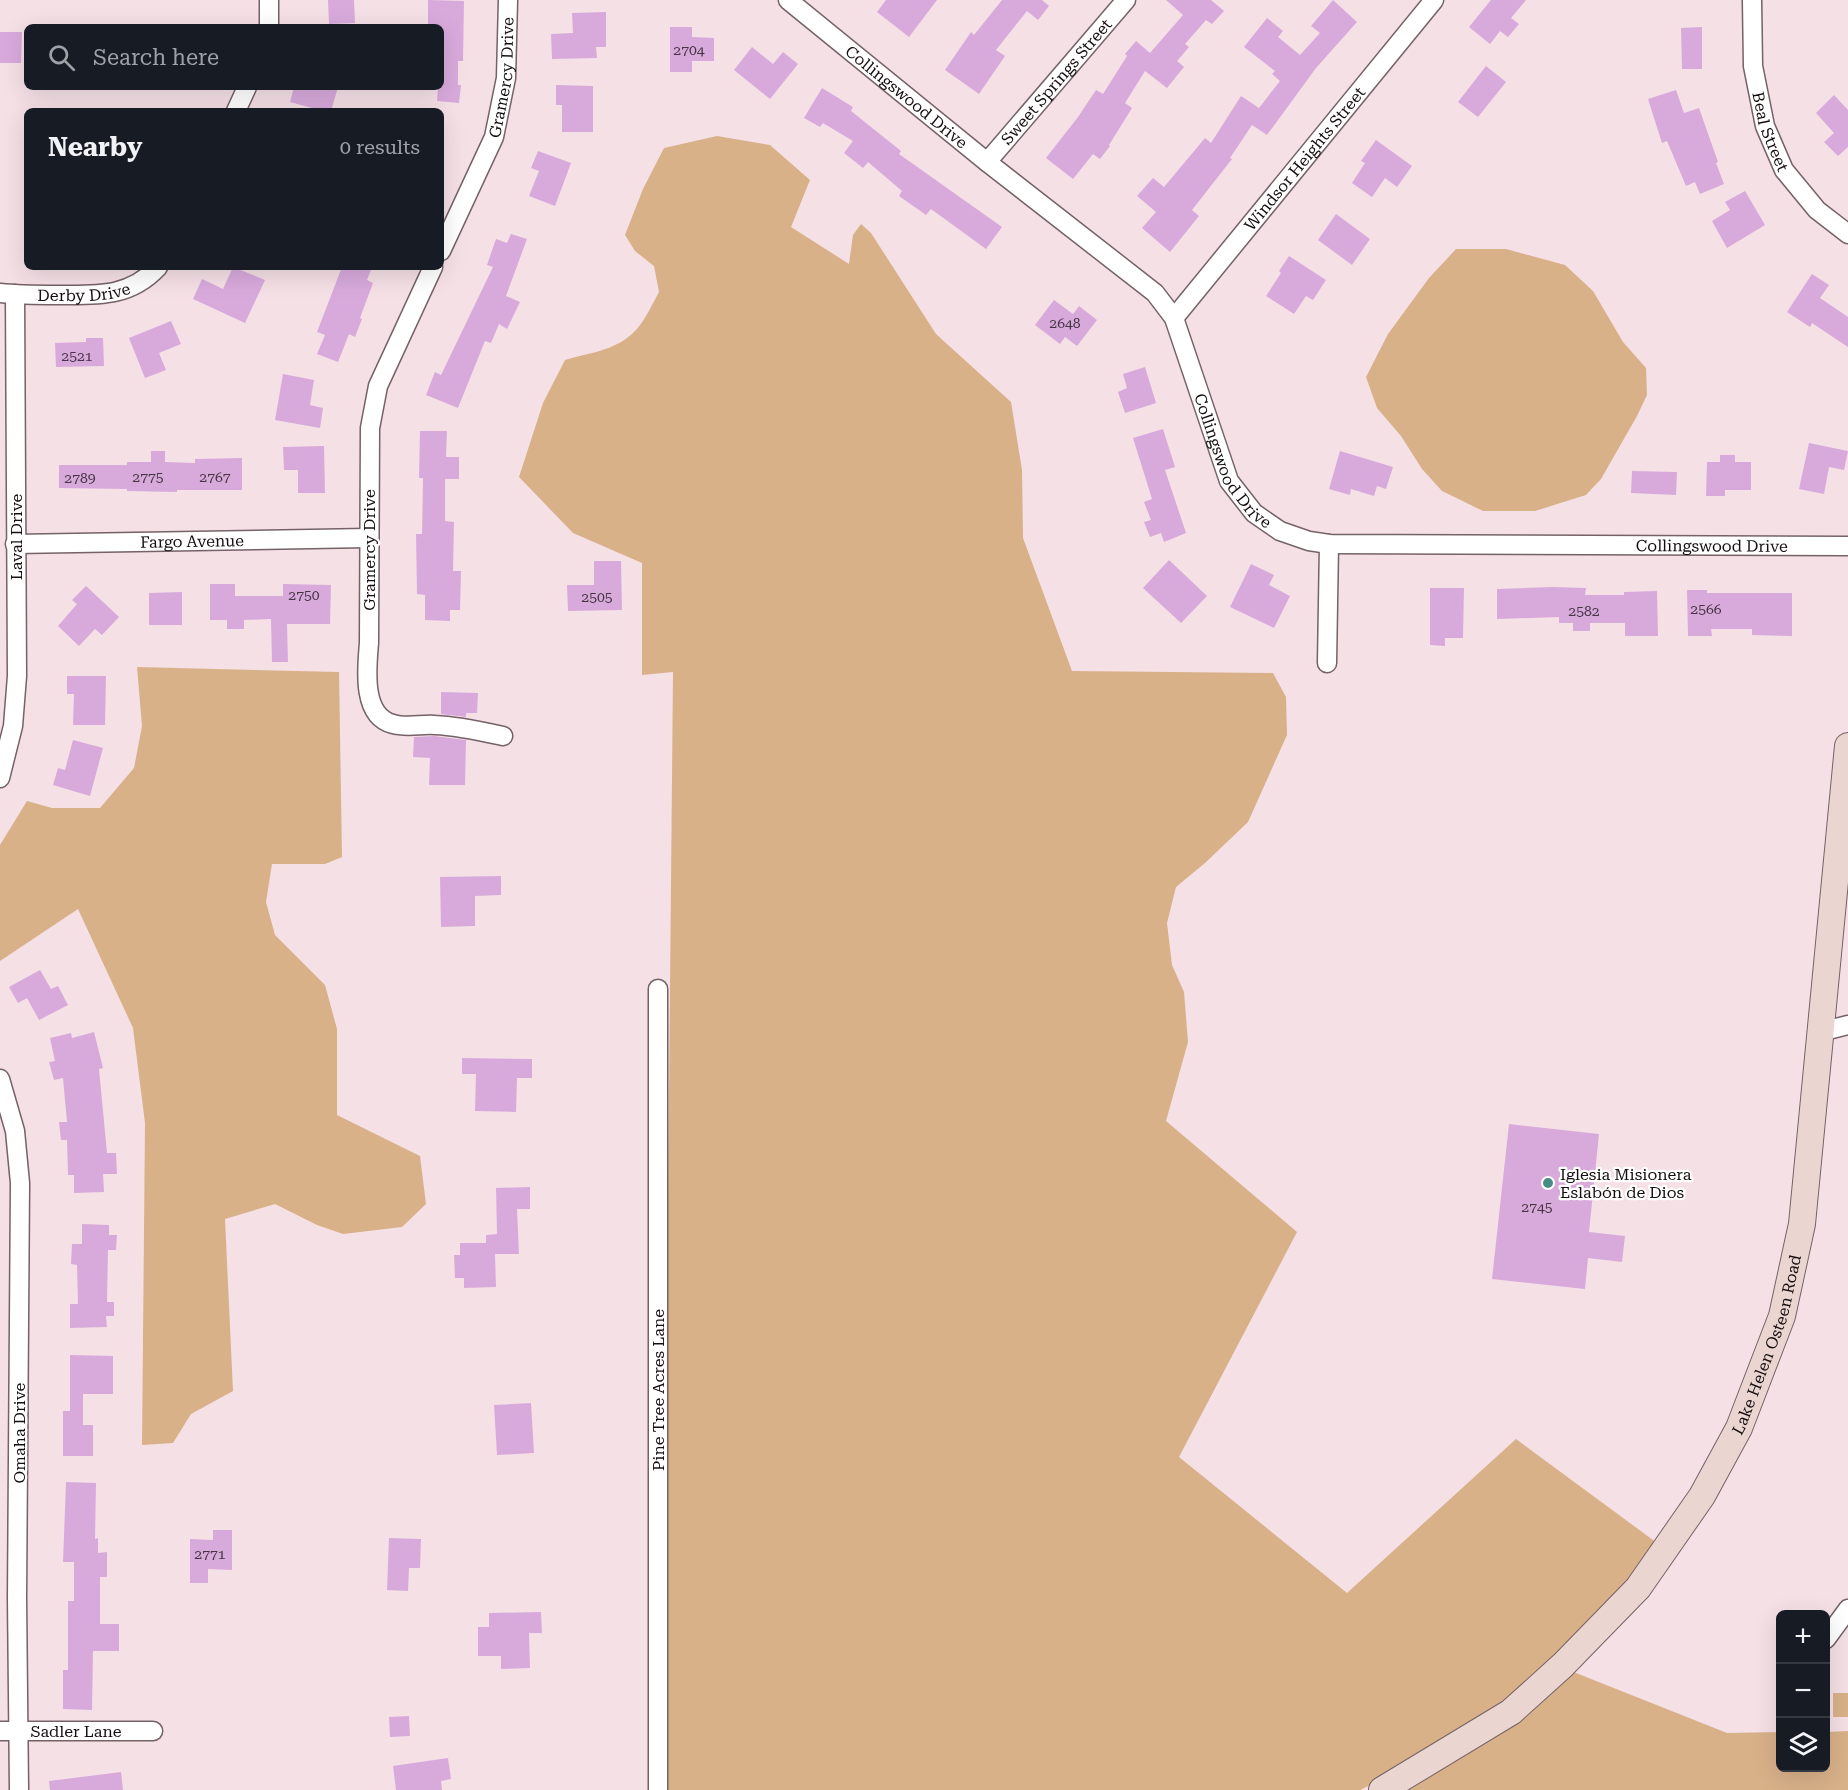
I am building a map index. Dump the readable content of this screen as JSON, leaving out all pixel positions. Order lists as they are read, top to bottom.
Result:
{
  "streets": {
    "street": [
      "Gramercy Drive",
      "Sweet Springs Street",
      "Collingswood Drive",
      "Beal Street",
      "Windsor Heights Street",
      "Derby Drive",
      "Laval Drive",
      "Fargo Avenue",
      "Lake Helen Osteen Road",
      "Pine Tree Acres Lane",
      "Omaha Drive",
      "Sadler Lane"
    ]
  },
  "crossings": [
    ["Gramercy Drive", "Fargo Avenue"],
    ["Sweet Springs Street", "Collingswood Drive"],
    ["Collingswood Drive", "Windsor Heights Street"],
    ["Derby Drive", "Laval Drive"],
    ["Laval Drive", "Fargo Avenue"],
    ["Omaha Drive", "Sadler Lane"]
  ],
  "places": ["Iglesia Misionera Eslabón de Dios"],
  "house_numbers": [
    "2704",
    "2648",
    "2521",
    "2775",
    "2767",
    "2789",
    "2750",
    "2505",
    "2566",
    "2582",
    "2745",
    "2771"
  ],
  "page": {
    "search": "Search here",
    "heading": ["Nearby", "0 results"],
    "map_buttons": ["+", "−"]
  }
}
